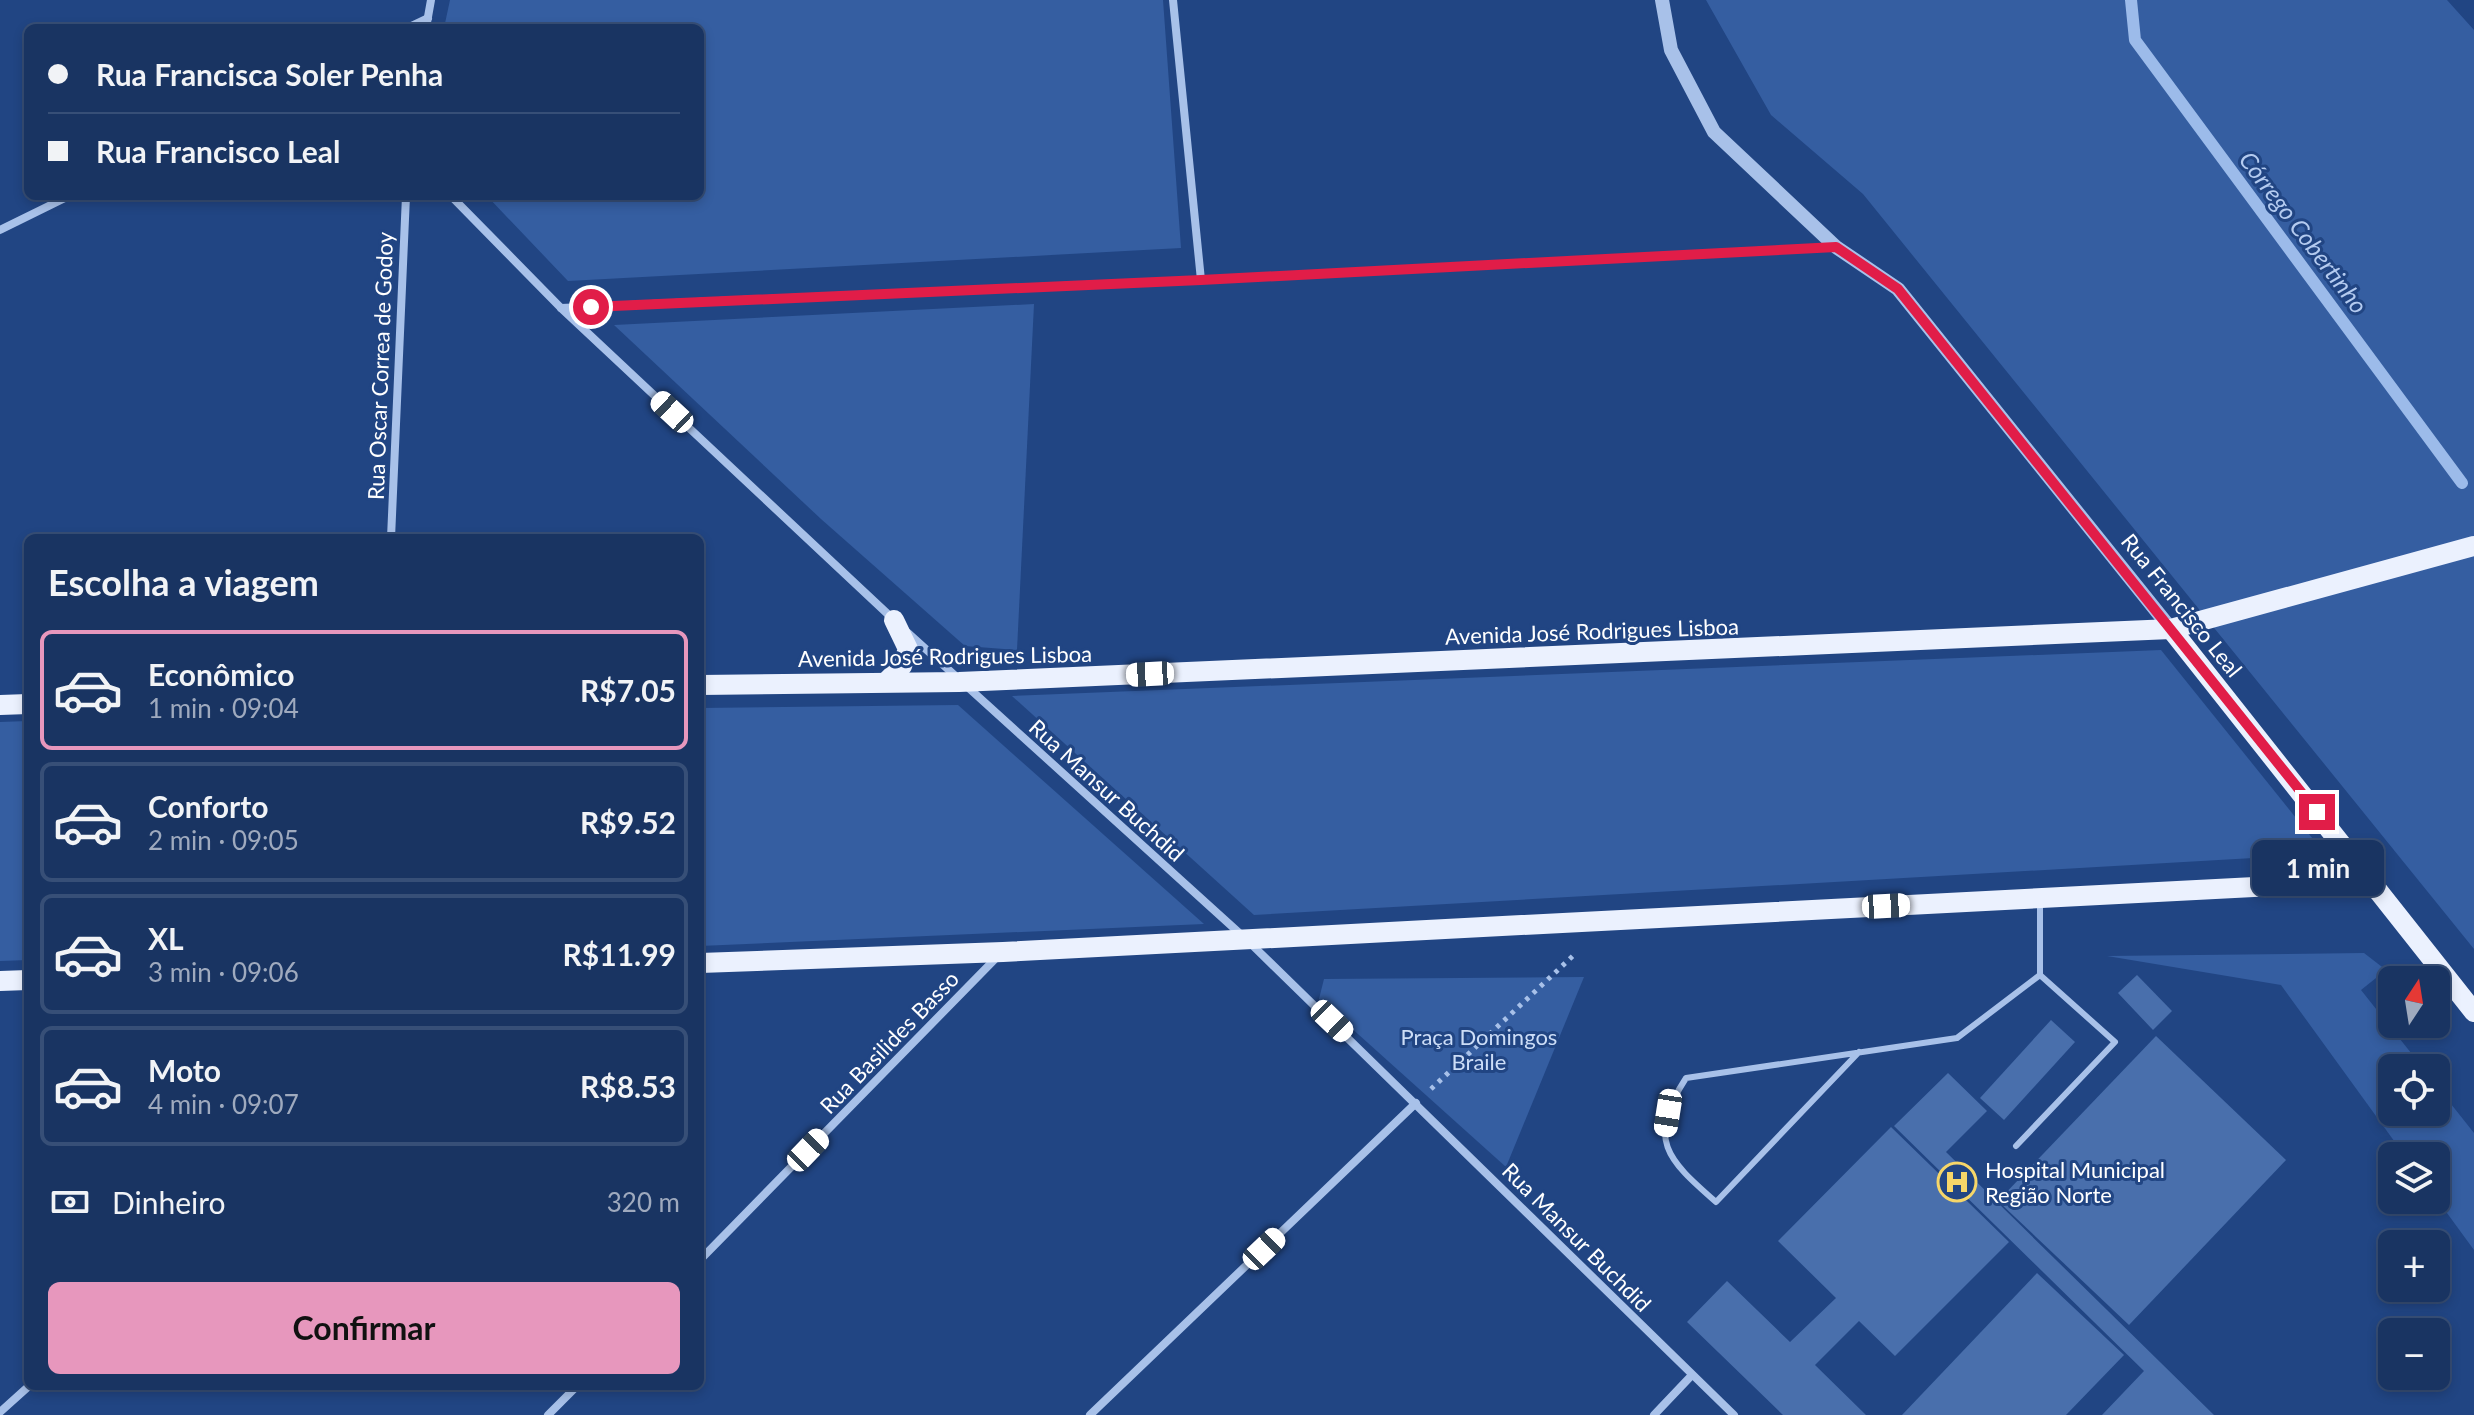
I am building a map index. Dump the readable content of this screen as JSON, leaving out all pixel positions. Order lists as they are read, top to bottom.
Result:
{
  "streets": {
    "main road": ["Rua Francisco Leal", "Avenida José Rodrigues Lisboa"],
    "street": ["Rua Oscar Correa de Godoy", "Rua Mansur Buchdid", "Rua Basilides Basso"]
  },
  "crossings": [
    ["Rua Francisco Leal", "Avenida José Rodrigues Lisboa"],
    ["Avenida José Rodrigues Lisboa", "Rua Mansur Buchdid"]
  ],
  "water": ["Córrego Cobertinho"],
  "parks": ["Praça Domingos Braile"],
  "places": {
    "hospital": ["Hospital Municipal Região Norte"]
  },
  "north": "top",
  "page": {
    "banner": ["Rua Francisca Soler Penha", "Rua Francisco Leal"],
    "heading": "Escolha a viagem",
    "list": [
      {
        "name": "Econômico",
        "note": "1 min · 09:04",
        "value": "R$7.05"
      },
      {
        "name": "Conforto",
        "note": "2 min · 09:05",
        "value": "R$9.52"
      },
      {
        "name": "XL",
        "note": "3 min · 09:06",
        "value": "R$11.99"
      },
      {
        "name": "Moto",
        "note": "4 min · 09:07",
        "value": "R$8.53"
      }
    ],
    "bubble": "1 min",
    "map_buttons": ["+", "−"],
    "pay": ["Dinheiro", "320 m"],
    "buttons": "Confirmar"
  }
}
